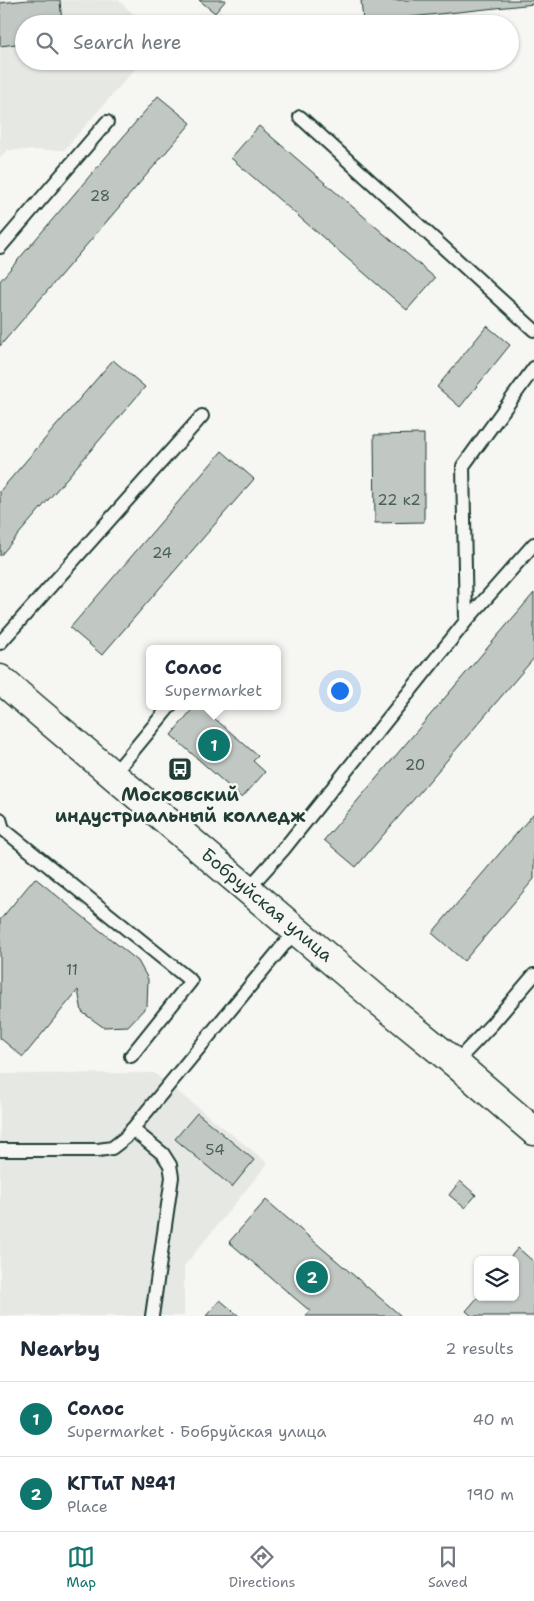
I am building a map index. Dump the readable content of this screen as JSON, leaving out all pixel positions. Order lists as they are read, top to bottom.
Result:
{
  "streets": {
    "street": ["Бобруйская улица"]
  },
  "places": {
    "bus stop": ["Московский индустриальный колледж"]
  },
  "house_numbers": [
    "28",
    "22 к2",
    "24",
    "20",
    "11",
    "54"
  ],
  "page": {
    "search": "Search here",
    "popup": ["Солос", "Supermarket"],
    "pins": ["1", "2"],
    "heading": ["Nearby", "2 results"],
    "list": [
      {
        "mark": "1",
        "name": "Солос",
        "note": "Supermarket · Бобруйская улица",
        "value": "40 m"
      },
      {
        "mark": "2",
        "name": "КГТиТ №41",
        "note": "Place",
        "value": "190 m"
      }
    ],
    "nav": ["Map", "Directions", "Saved"]
  }
}
